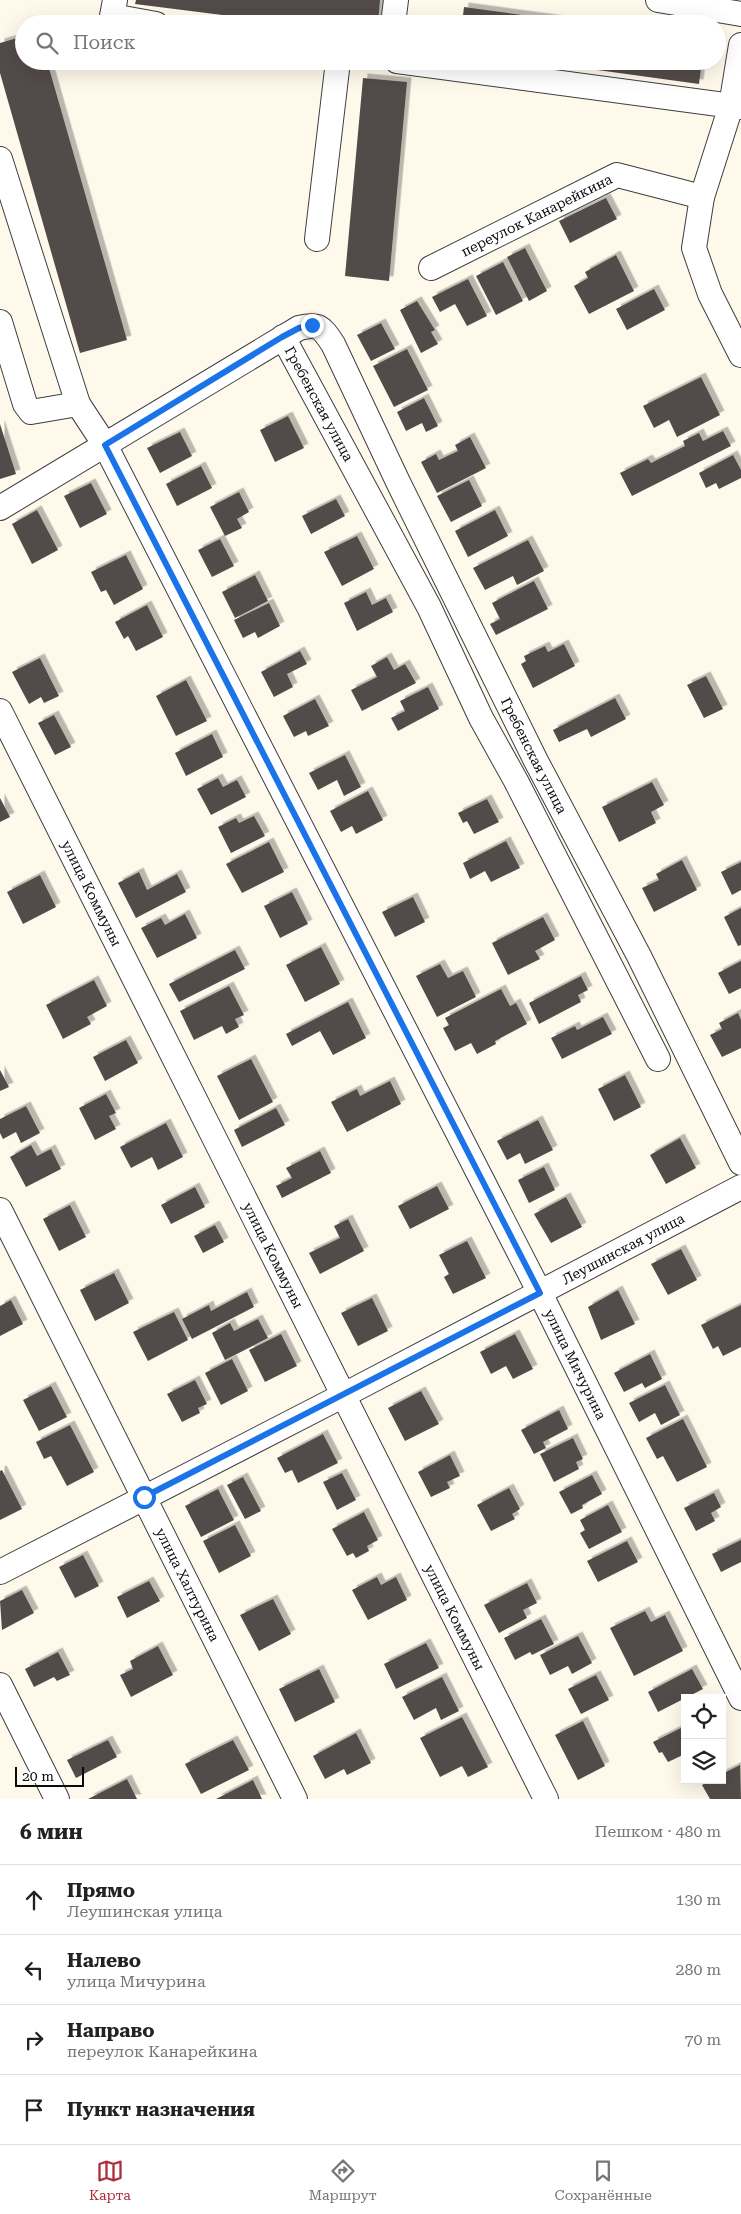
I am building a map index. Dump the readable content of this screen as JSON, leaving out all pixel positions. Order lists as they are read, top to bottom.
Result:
{
  "streets": {
    "street": [
      "переулок Канарейкина",
      "Гребенская улица",
      "улица Коммуны",
      "Леушинская улица",
      "улица Мичурина",
      "улица Халтурина"
    ]
  },
  "crossings": [
    ["улица Коммуны", "Леушинская улица"],
    ["Леушинская улица", "улица Мичурина"],
    ["Леушинская улица", "улица Халтурина"]
  ],
  "scale_bar": "20 m",
  "page": {
    "search": "Поиск",
    "scale": "20 m",
    "heading": ["6 мин", "Пешком · 480 m"],
    "list": [
      ["Прямо", "Леушинская улица", "130 m"],
      ["Налево", "улица Мичурина", "280 m"],
      ["Направо", "переулок Канарейкина", "70 m"],
      "Пункт назначения"
    ],
    "nav": ["Карта", "Маршрут", "Сохранённые"]
  }
}
